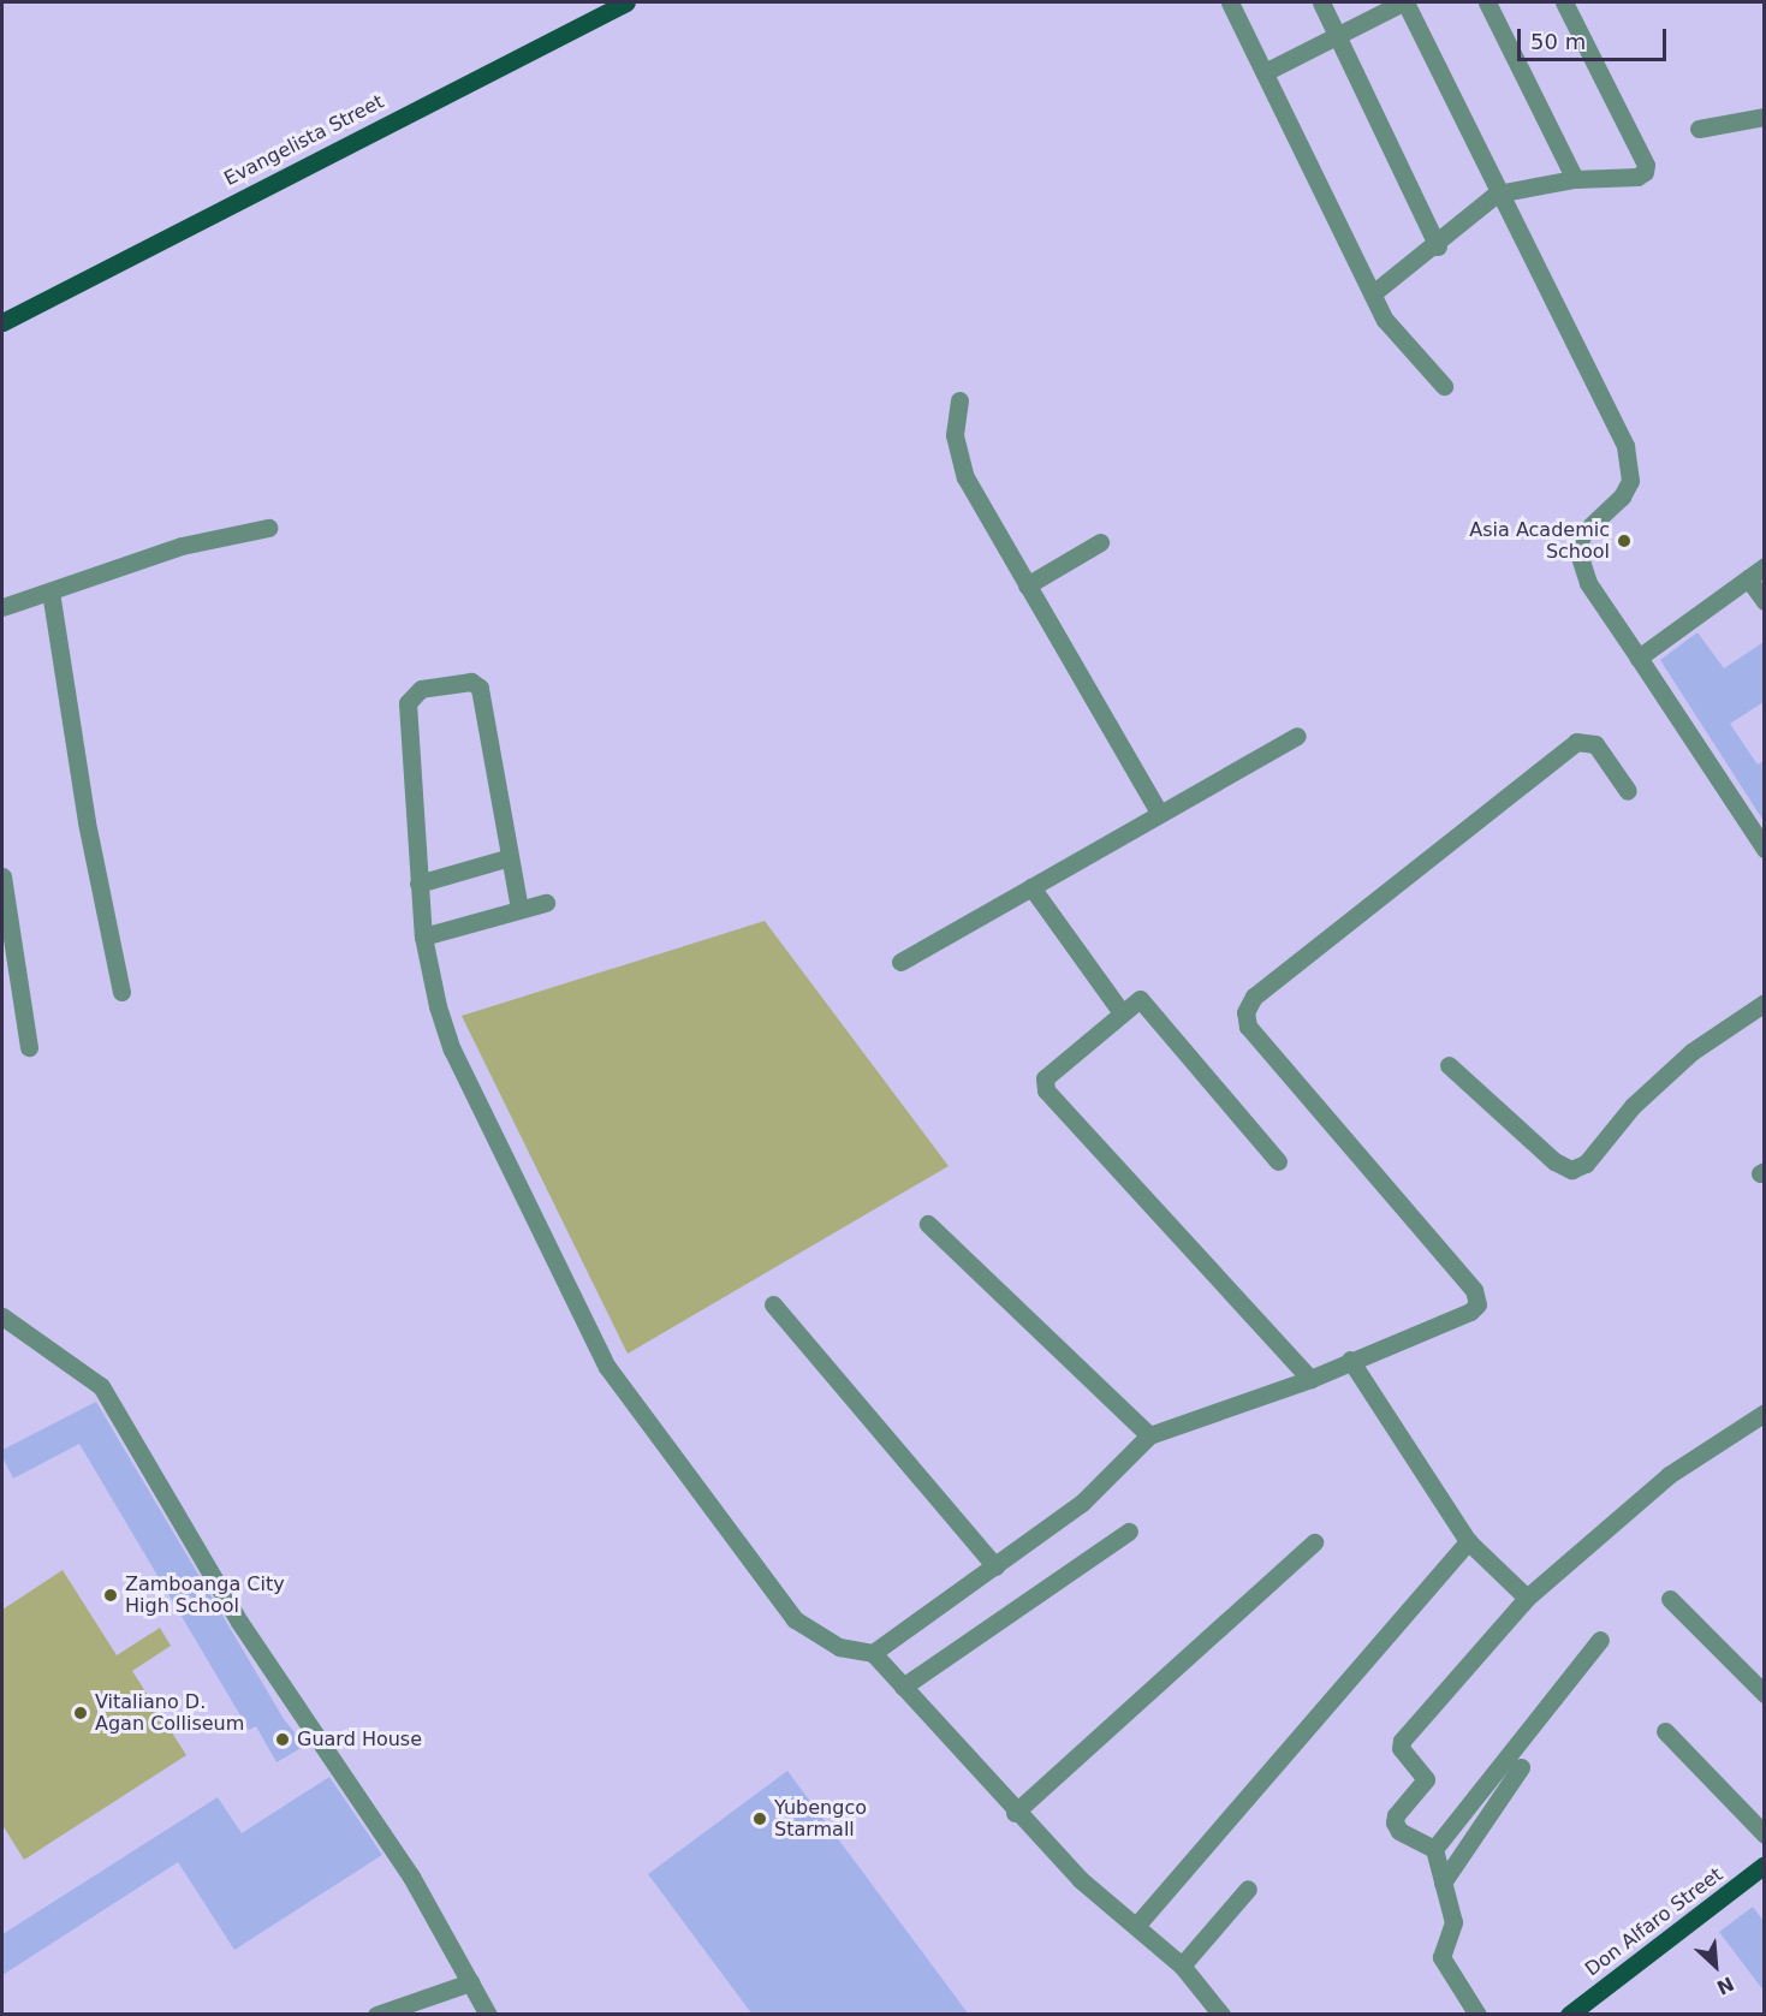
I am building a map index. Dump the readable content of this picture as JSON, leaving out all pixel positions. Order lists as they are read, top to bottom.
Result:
{
  "streets": {
    "main road": ["Evangelista Street", "Don Alfaro Street"]
  },
  "places": [
    "Asia Academic School",
    "Zamboanga City High School",
    "Vitaliano D. Agan Colliseum",
    "Guard House",
    "Yubengco Starmall"
  ],
  "scale_bar": "50 m",
  "north": "bottom right"
}
